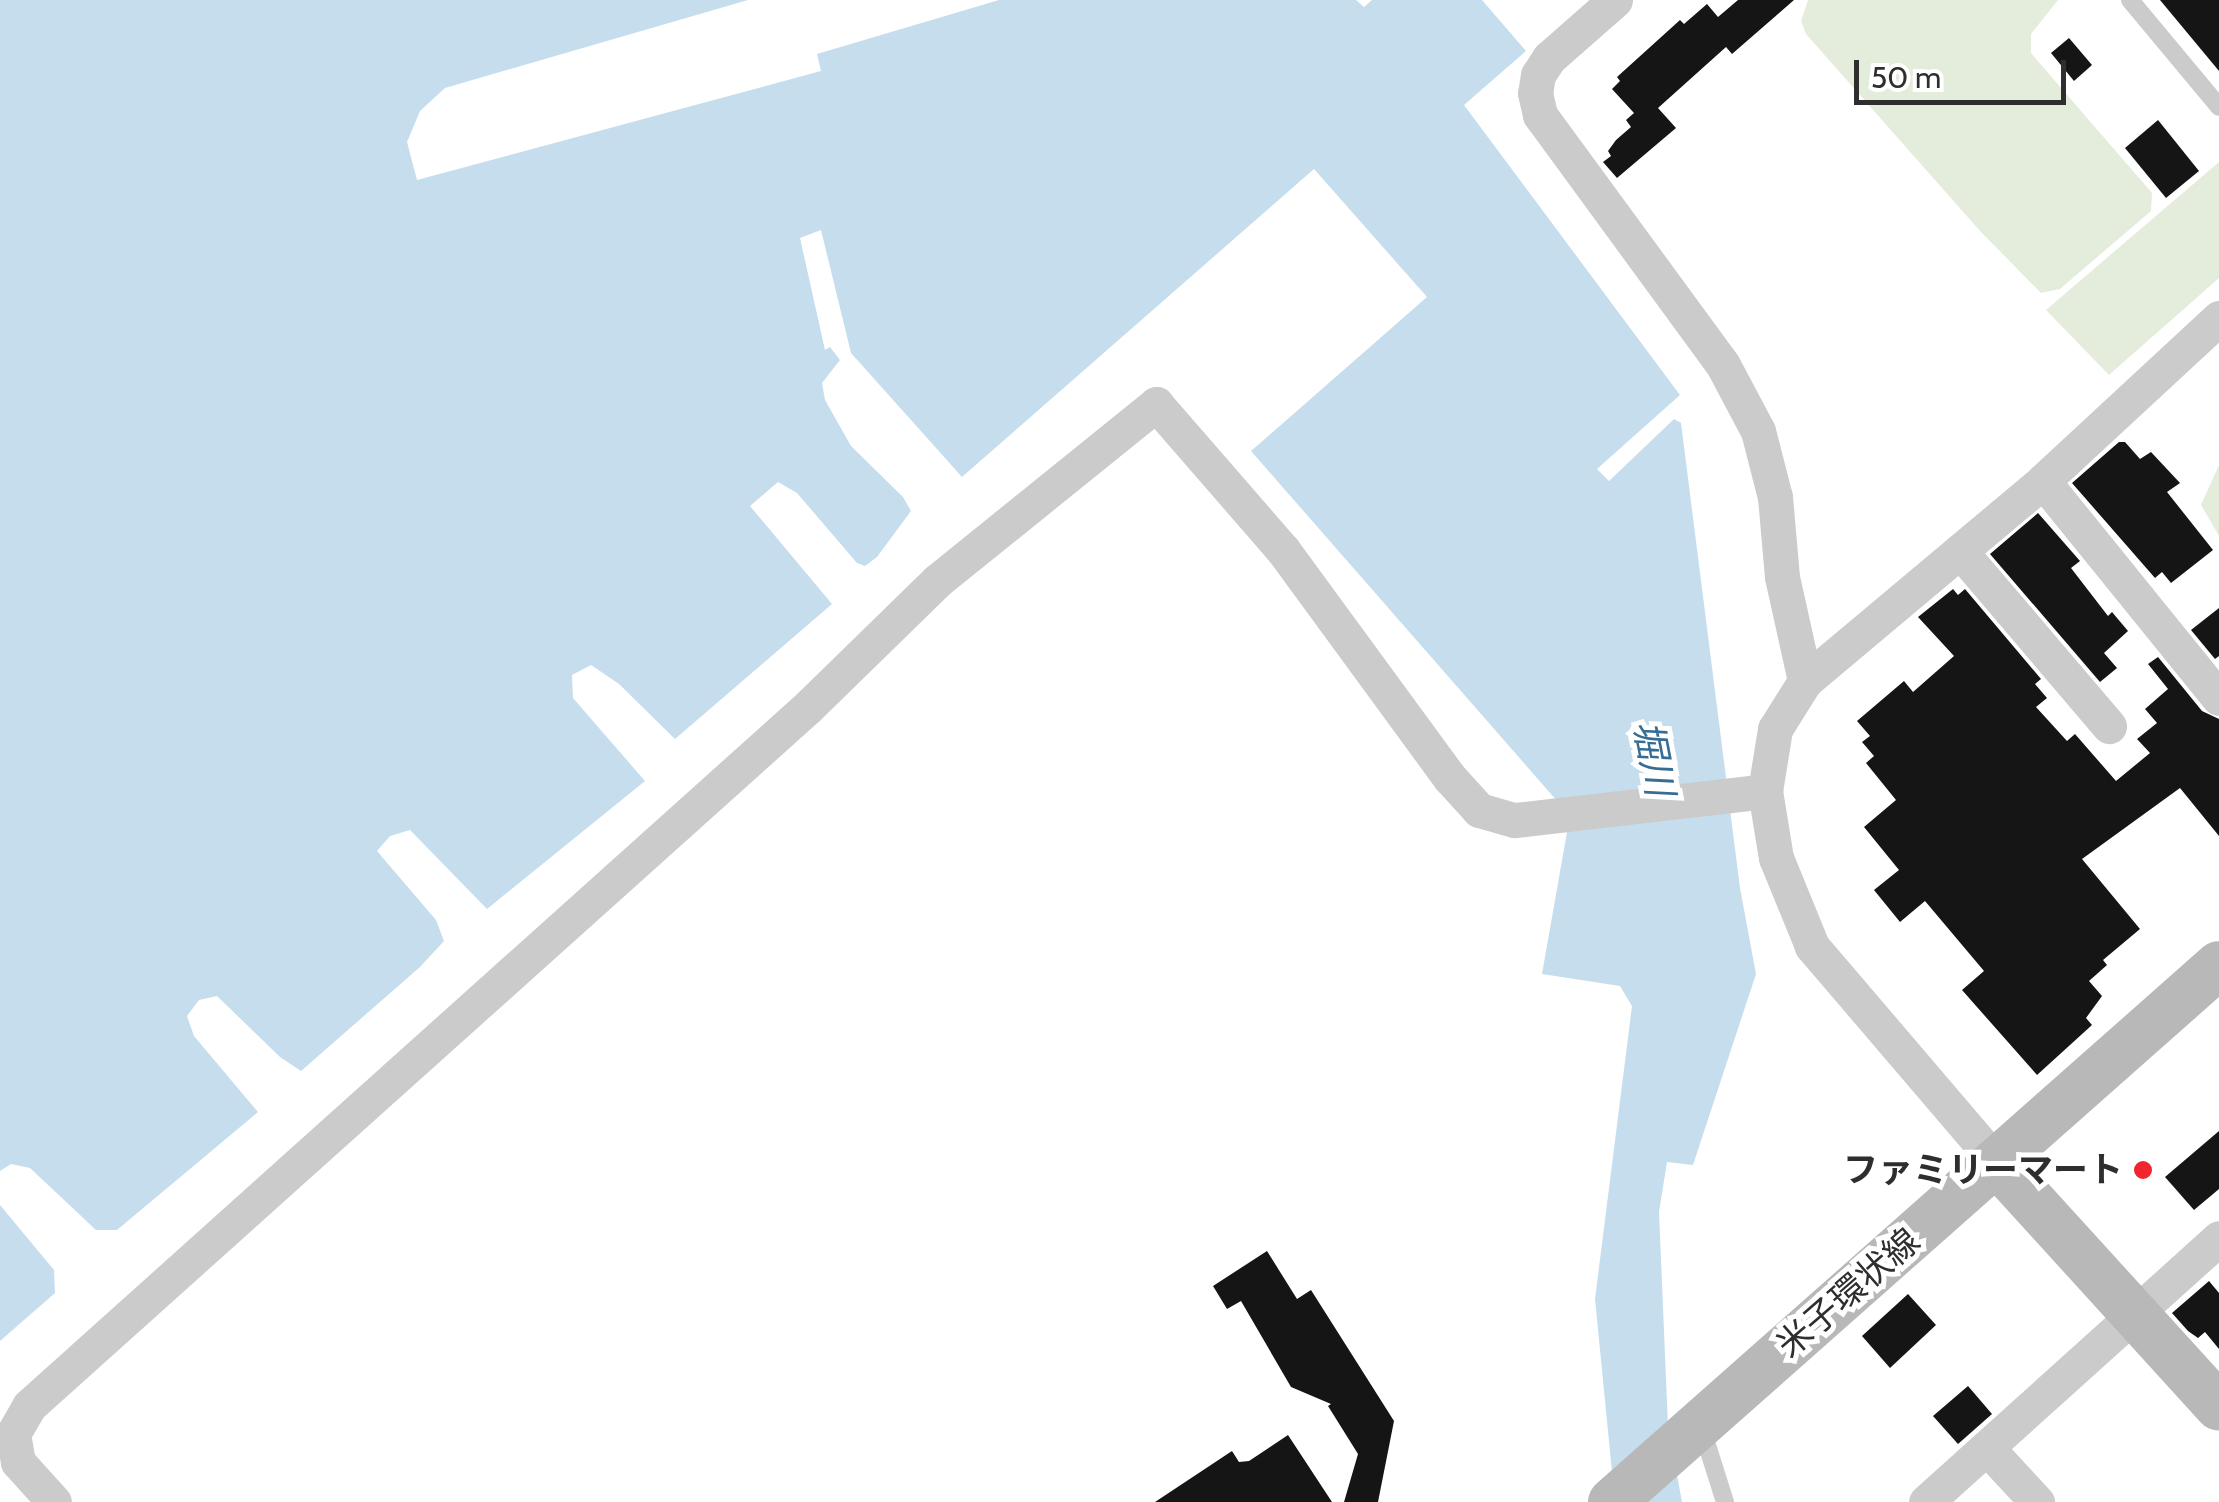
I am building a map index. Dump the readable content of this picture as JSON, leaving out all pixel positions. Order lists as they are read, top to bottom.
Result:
{
  "streets": {
    "main road": ["米子環状線"]
  },
  "water": ["堀川"],
  "places": ["ファミリーマート"],
  "scale_bar": "50 m"
}
